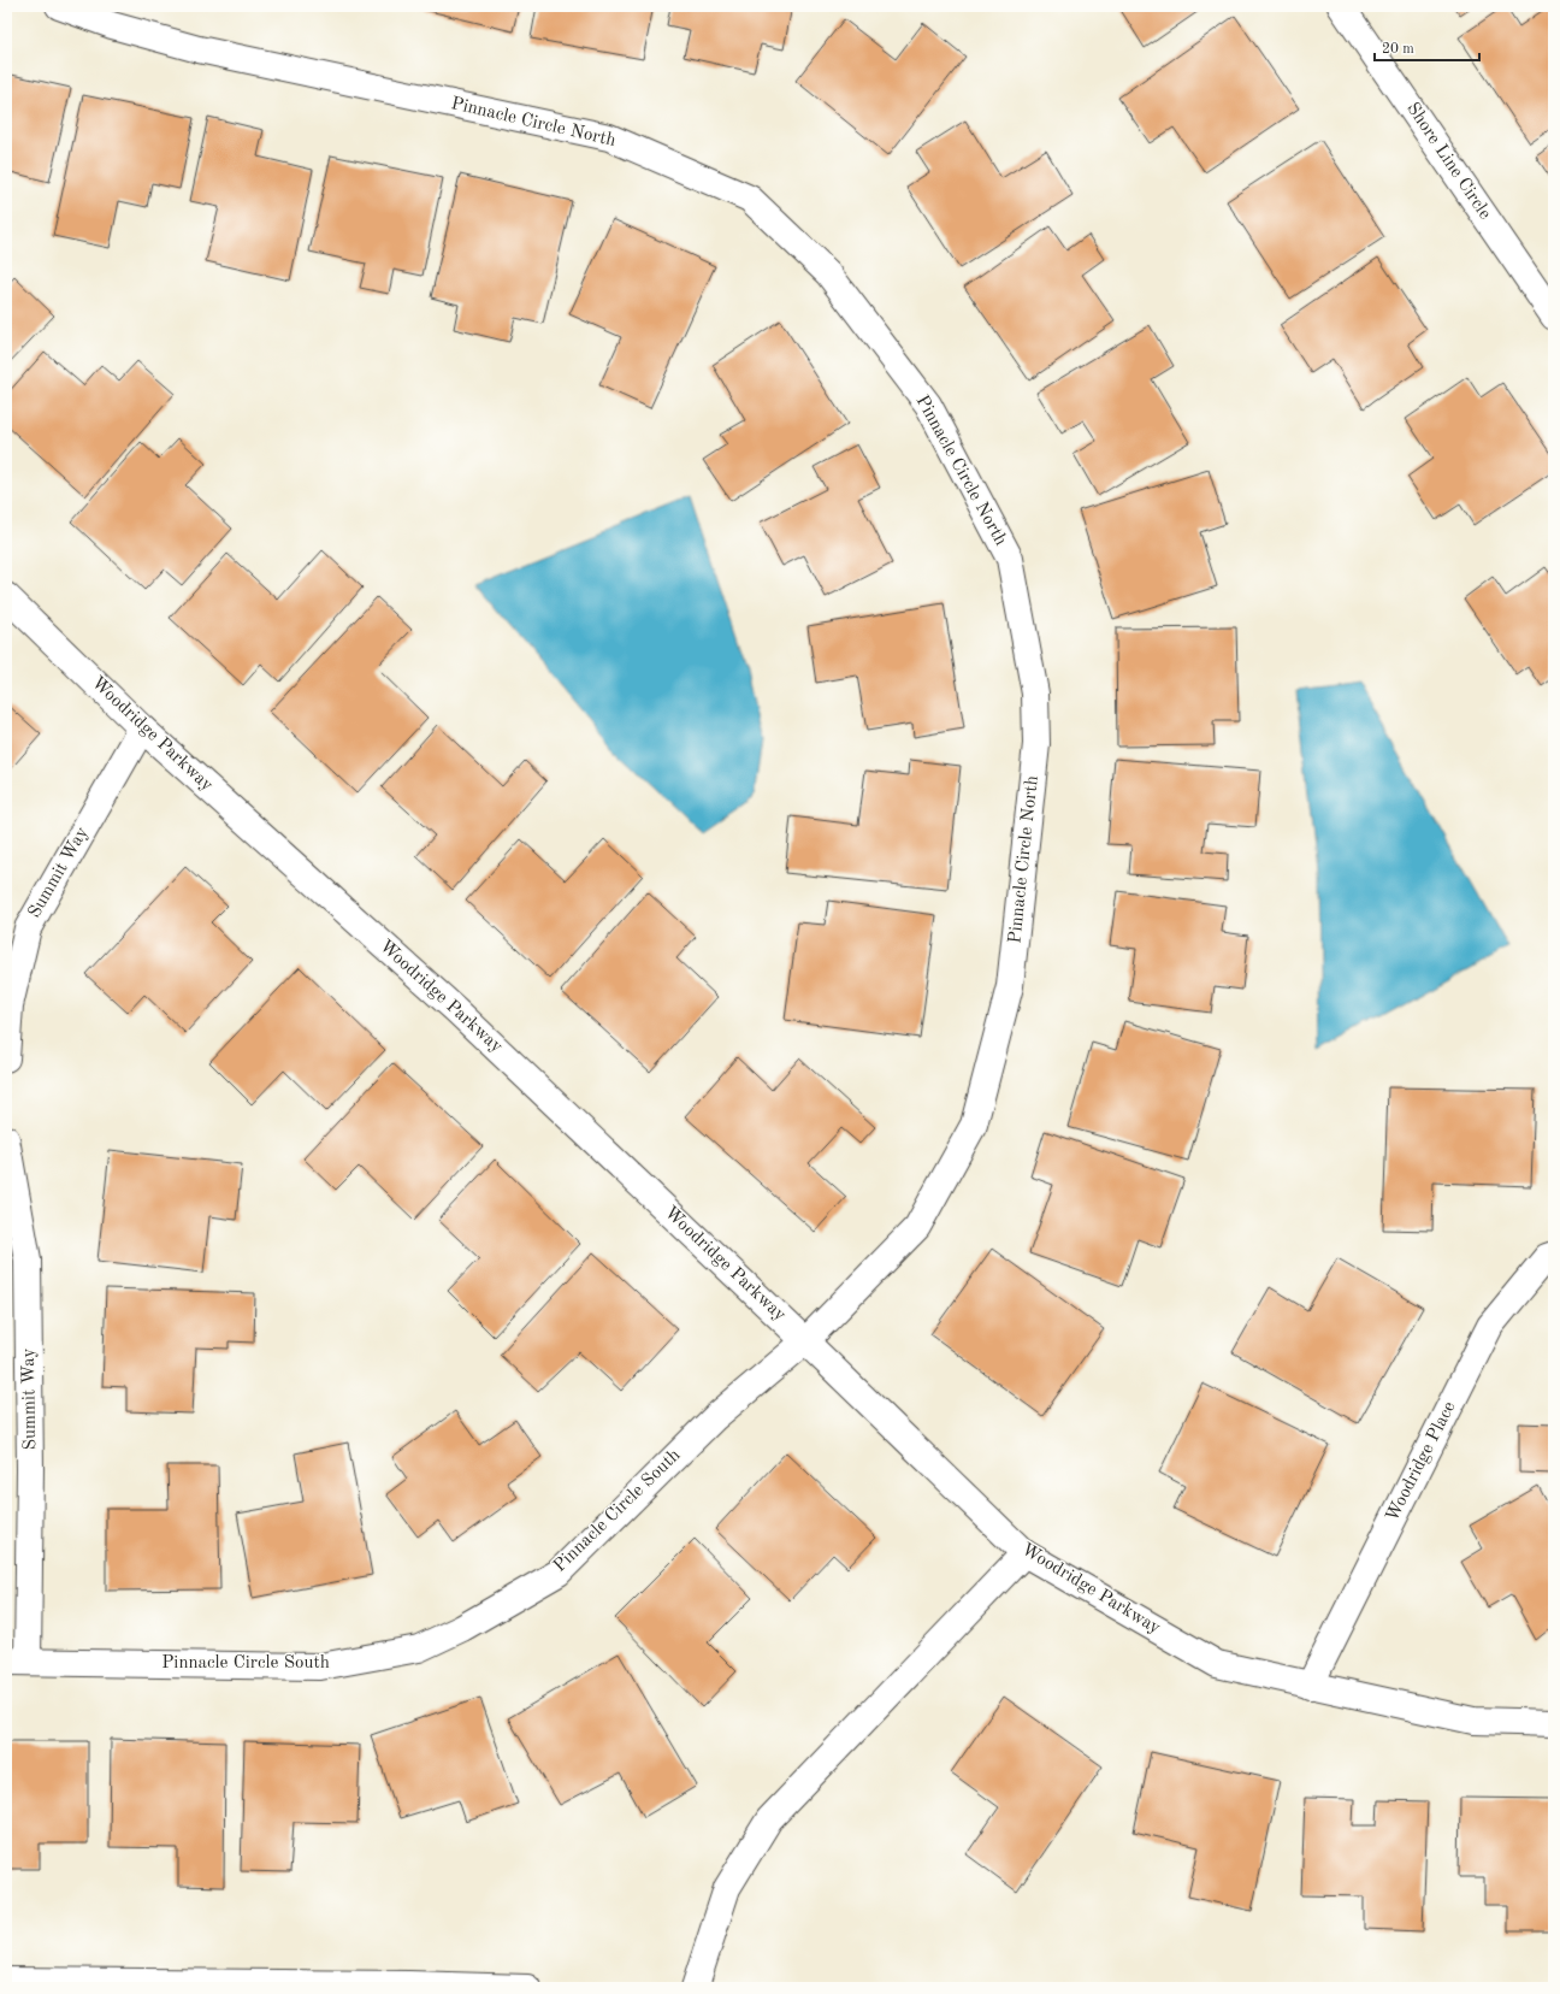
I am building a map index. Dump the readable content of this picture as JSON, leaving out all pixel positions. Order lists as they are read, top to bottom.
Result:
{
  "streets": {
    "street": [
      "Pinnacle Circle North",
      "Shore Line Circle",
      "Woodridge Parkway",
      "Summit Way",
      "Woodridge Place",
      "Pinnacle Circle South"
    ]
  },
  "crossings": [
    ["Pinnacle Circle North", "Woodridge Parkway"],
    ["Pinnacle Circle North", "Pinnacle Circle South"],
    ["Woodridge Parkway", "Summit Way"],
    ["Woodridge Parkway", "Woodridge Place"],
    ["Woodridge Parkway", "Pinnacle Circle South"],
    ["Summit Way", "Pinnacle Circle South"]
  ],
  "scale_bar": "20 m"
}
